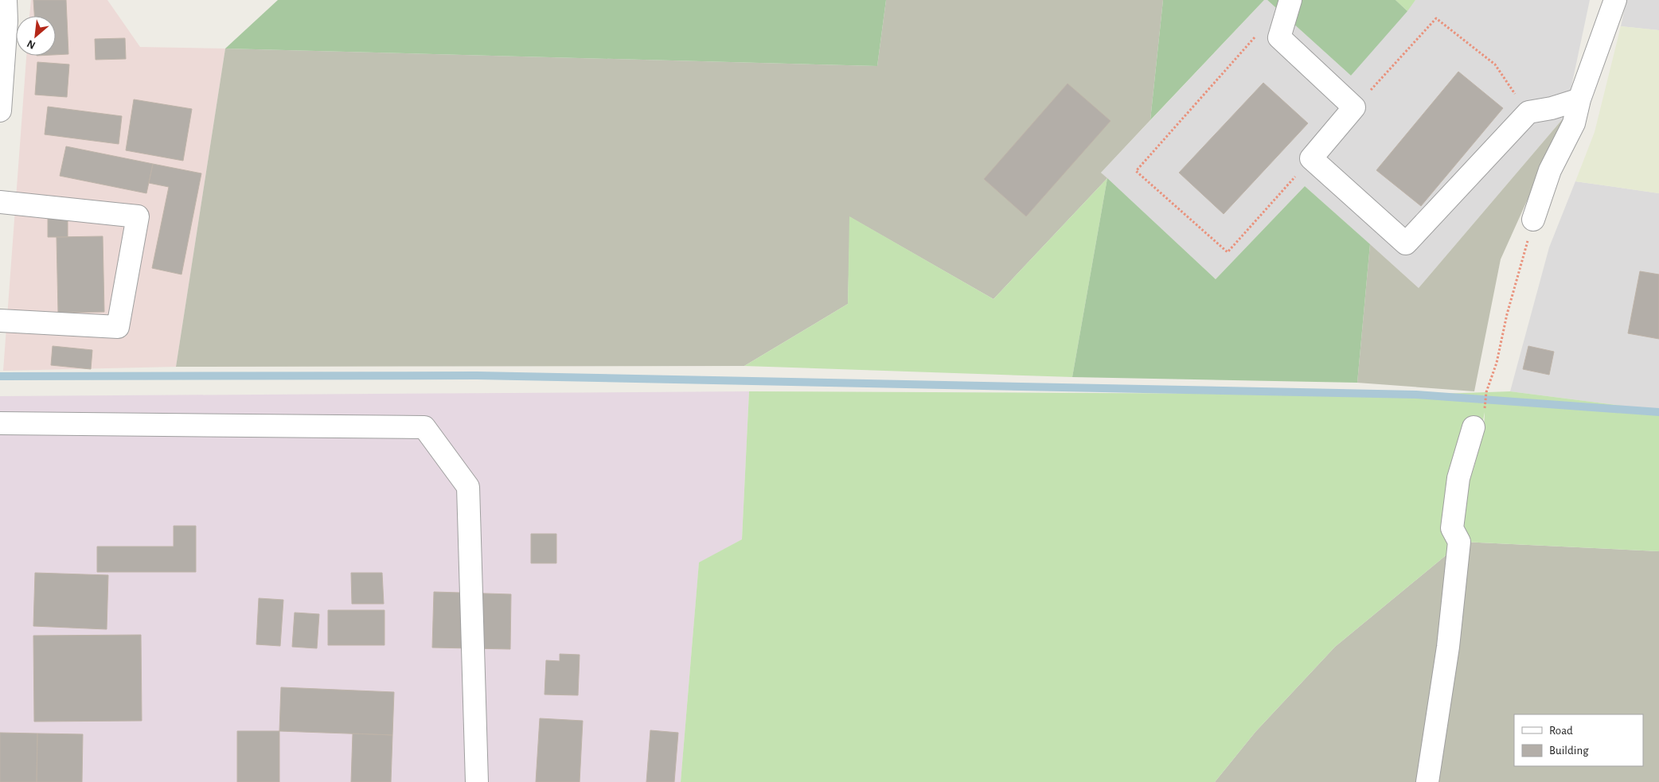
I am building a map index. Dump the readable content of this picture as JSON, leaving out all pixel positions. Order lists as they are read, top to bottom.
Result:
{
  "legend": ["Road", "Building"],
  "north": "bottom left"
}
